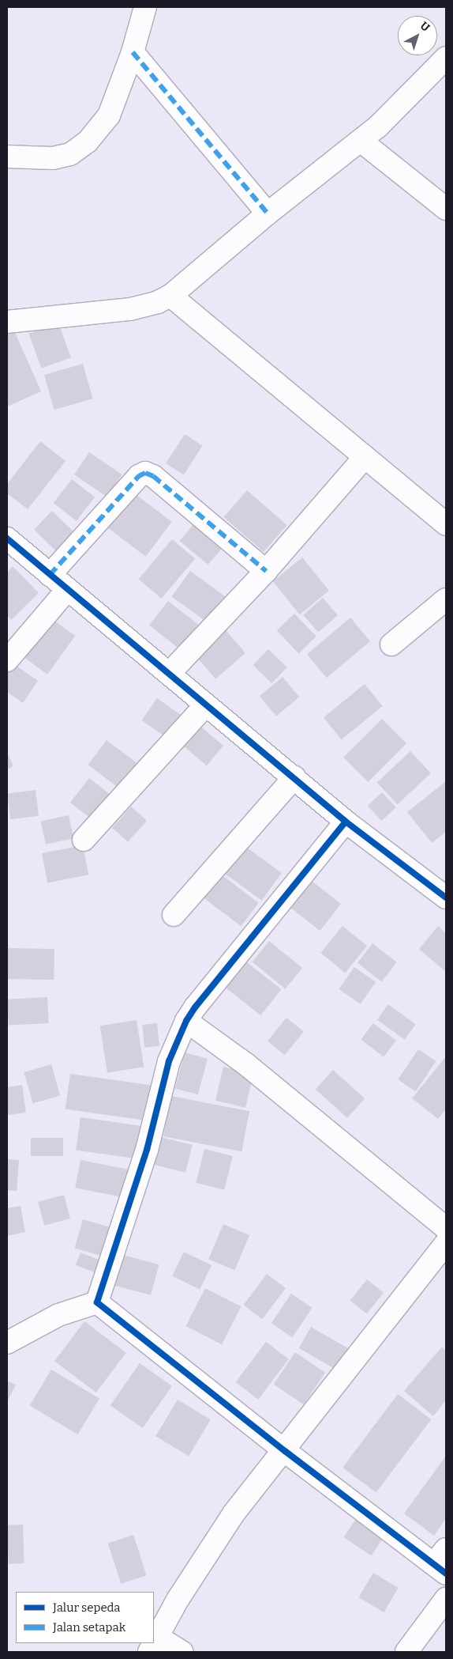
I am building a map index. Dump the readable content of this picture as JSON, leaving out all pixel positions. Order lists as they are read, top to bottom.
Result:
{
  "legend": ["Jalur sepeda", "Jalan setapak"],
  "north": "top right"
}
